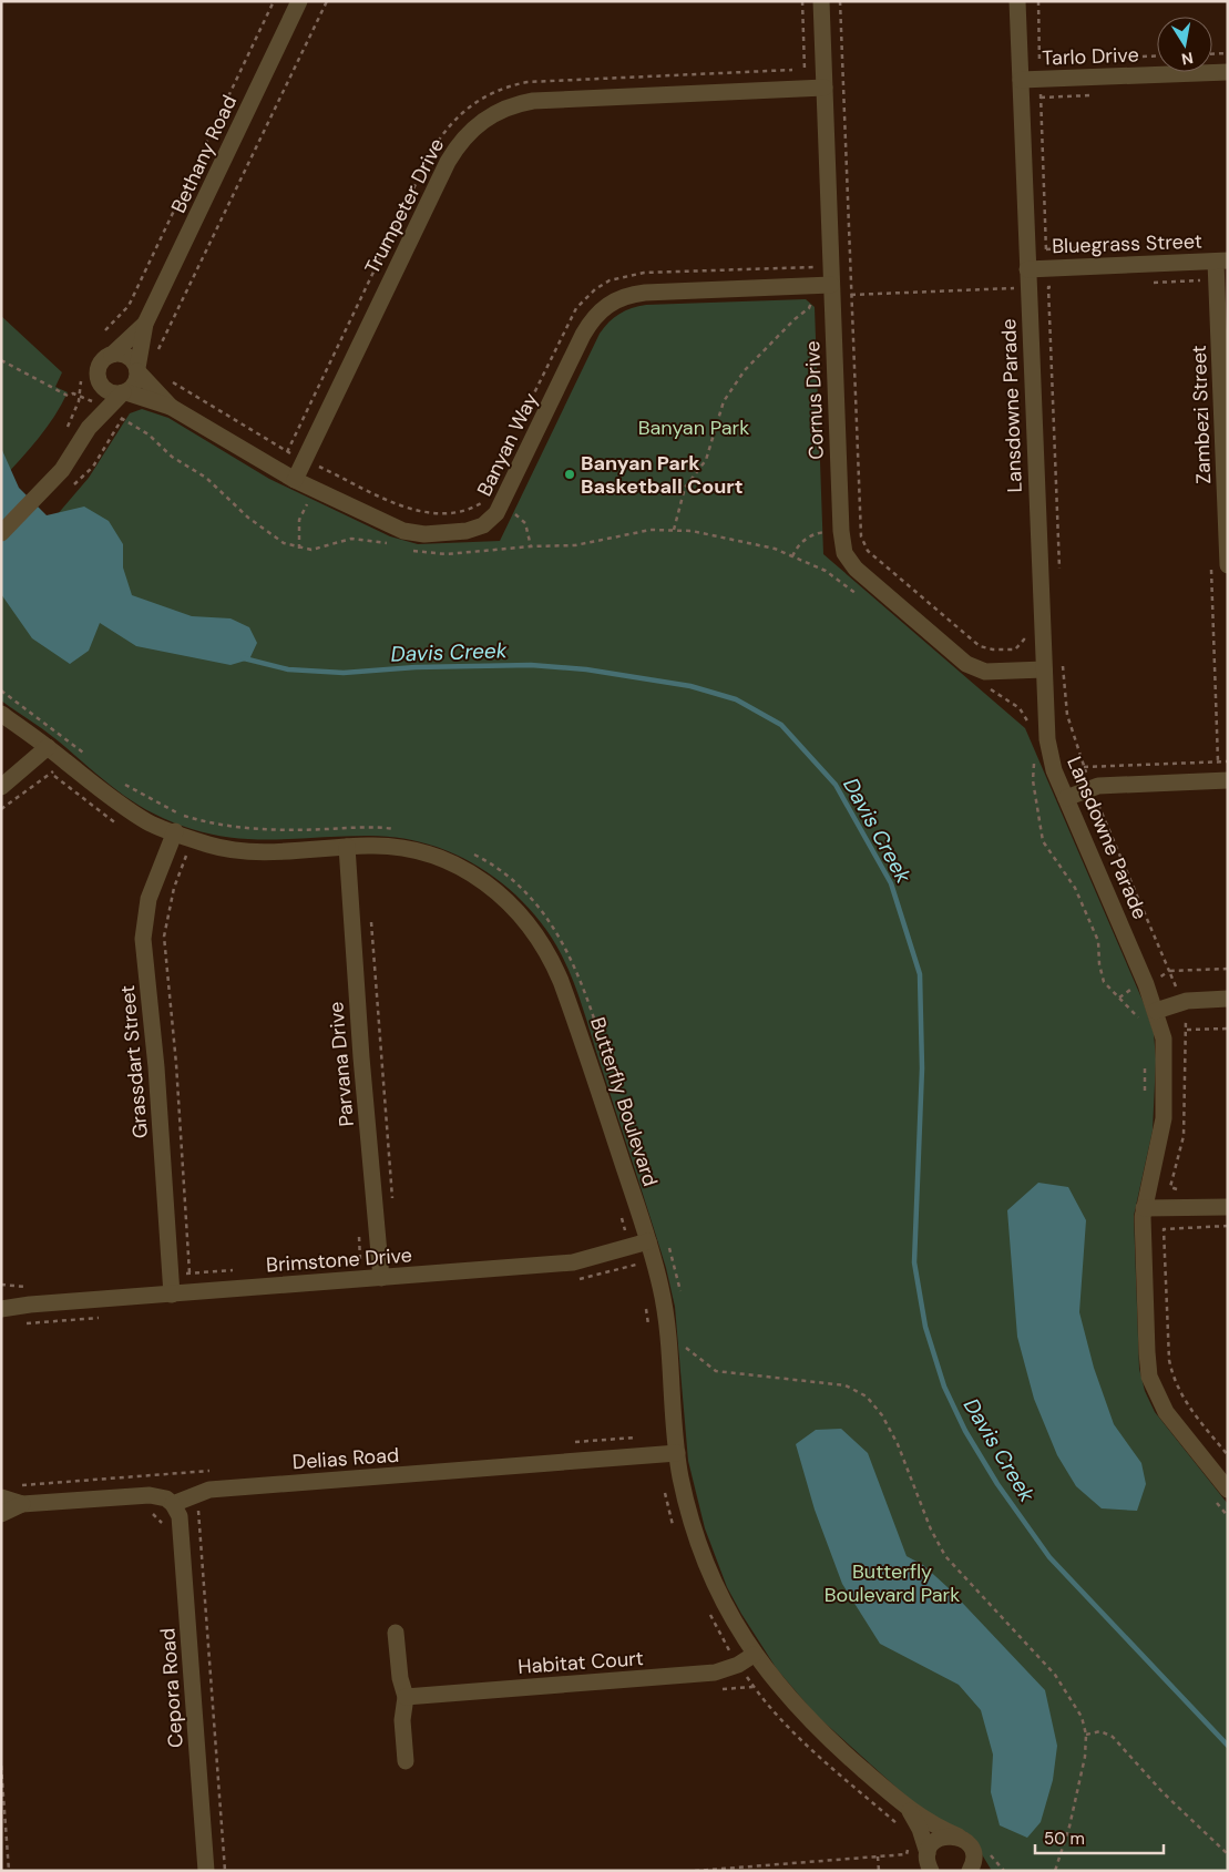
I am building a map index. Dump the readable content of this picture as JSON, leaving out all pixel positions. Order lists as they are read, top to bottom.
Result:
{
  "streets": {
    "street": [
      "Tarlo Drive",
      "Bethany Road",
      "Trumpeter Drive",
      "Bluegrass Street",
      "Cornus Drive",
      "Lansdowne Parade",
      "Zambezi Street",
      "Banyan Way",
      "Grassdart Street",
      "Parvana Drive",
      "Butterfly Boulevard",
      "Brimstone Drive",
      "Delias Road",
      "Habitat Court",
      "Cepora Road"
    ]
  },
  "crossings": [
    ["Tarlo Drive", "Lansdowne Parade"],
    ["Bethany Road", "Banyan Way"],
    ["Trumpeter Drive", "Cornus Drive"],
    ["Trumpeter Drive", "Banyan Way"],
    ["Bluegrass Street", "Lansdowne Parade"],
    ["Bluegrass Street", "Zambezi Street"],
    ["Cornus Drive", "Lansdowne Parade"],
    ["Cornus Drive", "Banyan Way"],
    ["Grassdart Street", "Butterfly Boulevard"],
    ["Grassdart Street", "Brimstone Drive"],
    ["Parvana Drive", "Butterfly Boulevard"],
    ["Parvana Drive", "Brimstone Drive"],
    ["Butterfly Boulevard", "Brimstone Drive"],
    ["Butterfly Boulevard", "Delias Road"],
    ["Butterfly Boulevard", "Habitat Court"],
    ["Delias Road", "Cepora Road"]
  ],
  "water": ["Davis Creek"],
  "parks": ["Banyan Park", "Butterfly Boulevard Park"],
  "places": ["Banyan Park Basketball Court"],
  "scale_bar": "50 m",
  "north": "bottom"
}
